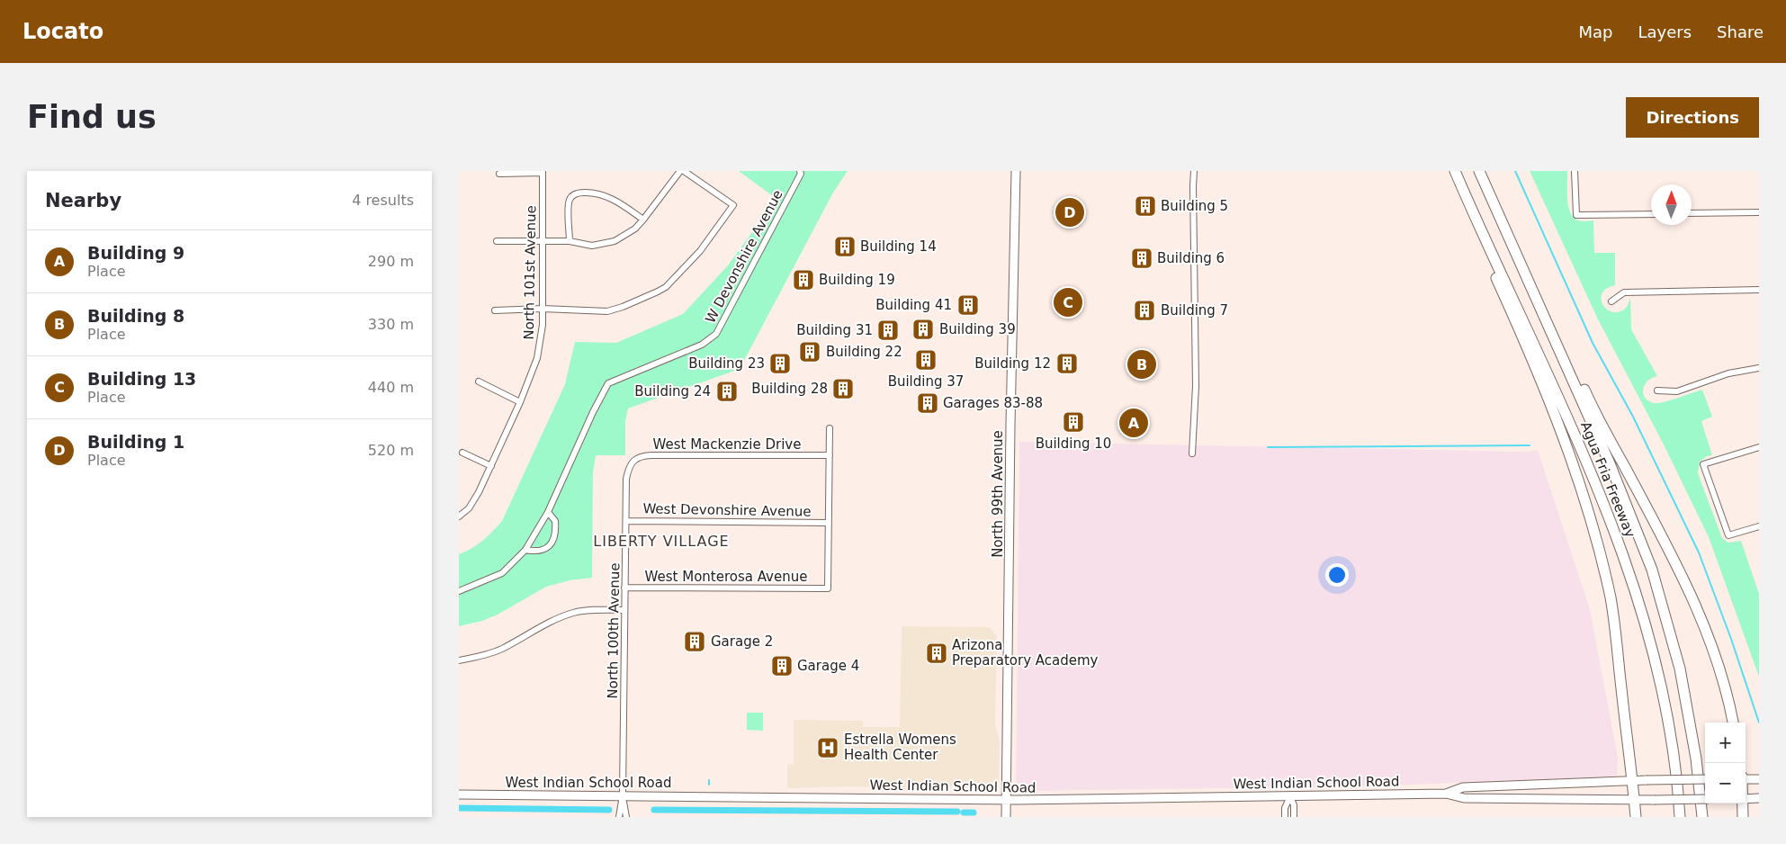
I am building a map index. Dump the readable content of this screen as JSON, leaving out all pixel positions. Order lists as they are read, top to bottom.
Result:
{
  "streets": {
    "highway": ["Agua Fria Freeway"],
    "main road": ["North 99th Avenue", "West Indian School Road"],
    "street": [
      "W Devonshire Avenue",
      "North 101st Avenue",
      "West Mackenzie Drive",
      "West Devonshire Avenue",
      "West Monterosa Avenue",
      "North 100th Avenue"
    ]
  },
  "crossings": [
    ["West Mackenzie Drive", "North 100th Avenue"],
    ["North 99th Avenue", "West Indian School Road"],
    ["West Devonshire Avenue", "West Monterosa Avenue"],
    ["West Devonshire Avenue", "North 100th Avenue"],
    ["West Monterosa Avenue", "North 100th Avenue"],
    ["North 100th Avenue", "West Indian School Road"]
  ],
  "districts": ["LIBERTY VILLAGE"],
  "places": {
    "building": [
      "Building 5",
      "Building 14",
      "Building 6",
      "Building 19",
      "Building 41",
      "Building 7",
      "Building 39",
      "Building 31",
      "Building 22",
      "Building 37",
      "Building 23",
      "Building 12",
      "Building 28",
      "Building 24",
      "Garages 83-88",
      "Building 10",
      "Garage 2",
      "Arizona Preparatory Academy",
      "Garage 4"
    ],
    "hospital": ["Estrella Womens Health Center"]
  },
  "north": "top",
  "page": {
    "header": "Locato",
    "nav": ["Map", "Layers", "Share"],
    "buttons": "Directions",
    "title": "Find us",
    "heading": ["Nearby", "4 results"],
    "pins": [
      "D",
      "C",
      "B",
      "A"
    ],
    "list": [
      {
        "mark": "A",
        "name": "Building 9",
        "note": "Place",
        "value": "290 m"
      },
      {
        "mark": "B",
        "name": "Building 8",
        "note": "Place",
        "value": "330 m"
      },
      {
        "mark": "C",
        "name": "Building 13",
        "note": "Place",
        "value": "440 m"
      },
      {
        "mark": "D",
        "name": "Building 1",
        "note": "Place",
        "value": "520 m"
      }
    ],
    "map_buttons": ["+", "−"]
  }
}
